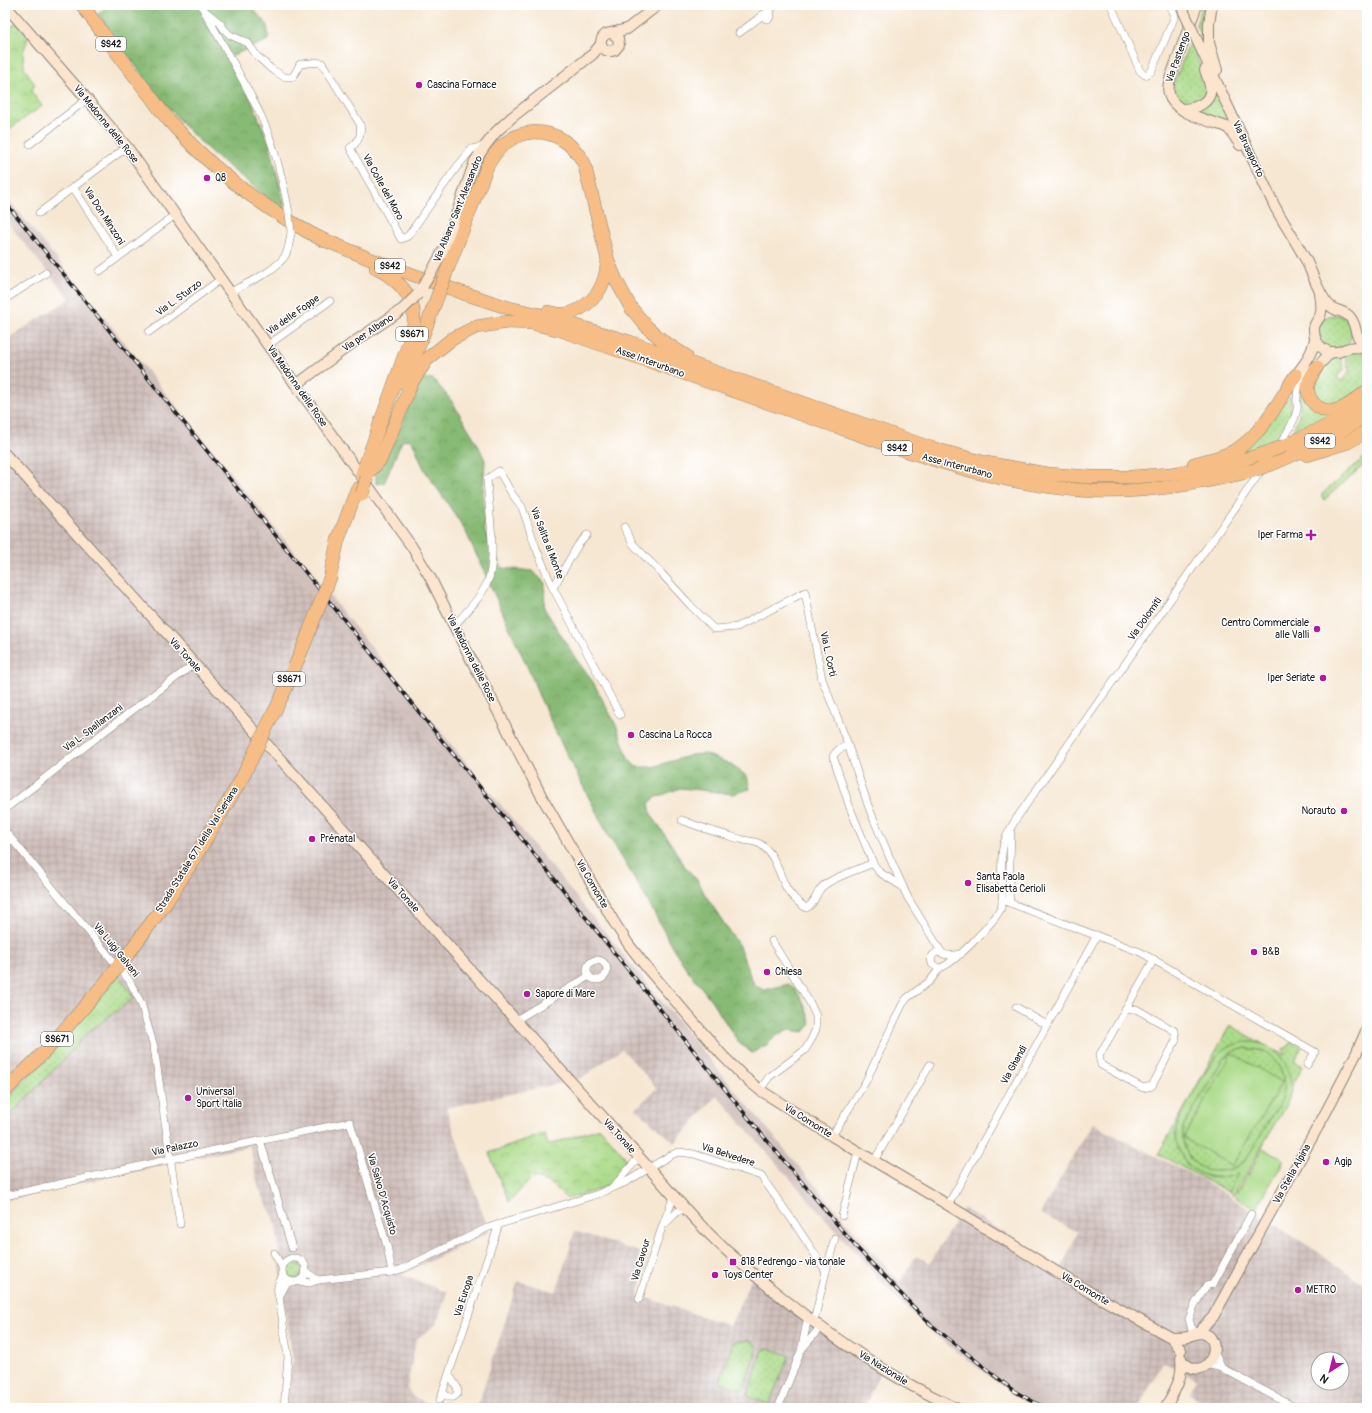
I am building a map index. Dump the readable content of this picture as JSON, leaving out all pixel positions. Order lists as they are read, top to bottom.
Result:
{
  "streets": {
    "highway": [
      "SS42",
      "SS671",
      "Asse Interurbano",
      "Strada Statale 671 della Val Seriana"
    ],
    "street": [
      "Via Pastengo",
      "Via Madonna delle Rose",
      "Via Brusaporto",
      "Via Colle del Moro",
      "Via Albano Sant'Alessandro",
      "Via Don Minzoni",
      "Via L. Sturzo",
      "Via delle Foppe",
      "Via per Albano",
      "Via Salita al Monte",
      "Via Dolomiti",
      "Via L. Corti",
      "Via Tonale",
      "Via L. Spallanzani",
      "Via Comonte",
      "Via Luigi Galvani",
      "Via Ghandi",
      "Via Palazzo",
      "Via Belvedere",
      "Via Stella Alpina",
      "Via Salvo D'Acquisto",
      "Via Cavour",
      "Via Europa",
      "Via Nazionale"
    ]
  },
  "crossings": [
    ["SS42", "SS671"],
    ["SS42", "Asse Interurbano"],
    ["Via Madonna delle Rose", "Via Colle del Moro"],
    ["Via Madonna delle Rose", "Via Don Minzoni"],
    ["Via Madonna delle Rose", "Via L. Sturzo"],
    ["Via Madonna delle Rose", "Via delle Foppe"],
    ["Via Madonna delle Rose", "Via per Albano"],
    ["Via Madonna delle Rose", "Via Salita al Monte"],
    ["Via Madonna delle Rose", "Via Comonte"],
    ["Via Colle del Moro", "Via Albano Sant'Alessandro"],
    ["Via Albano Sant'Alessandro", "Via per Albano"],
    ["SS671", "Asse Interurbano"],
    ["SS671", "Strada Statale 671 della Val Seriana"],
    ["Via Tonale", "Via L. Spallanzani"],
    ["Via Tonale", "Via Belvedere"],
    ["Via Tonale", "Via Cavour"],
    ["Via Tonale", "Via Nazionale"],
    ["Via Comonte", "Via Ghandi"],
    ["Via Luigi Galvani", "Via Palazzo"],
    ["Via Palazzo", "Via Salvo D'Acquisto"],
    ["Via Belvedere", "Via Salvo D'Acquisto"],
    ["Via Belvedere", "Via Europa"]
  ],
  "places": {
    "other": [
      "Cascina Fornace",
      "Q8",
      "Centro Commerciale alle Valli",
      "Iper Seriate",
      "Cascina La Rocca",
      "Norauto",
      "Prénatal",
      "Santa Paola Elisabetta Cerioli",
      "B&B",
      "Chiesa",
      "Sapore di Mare",
      "Universal Sport Italia",
      "Agip",
      "Toys Center",
      "METRO"
    ],
    "health": ["Iper Farma"],
    "transit": ["818 Pedrengo - via tonale"]
  },
  "north": "bottom left"
}
